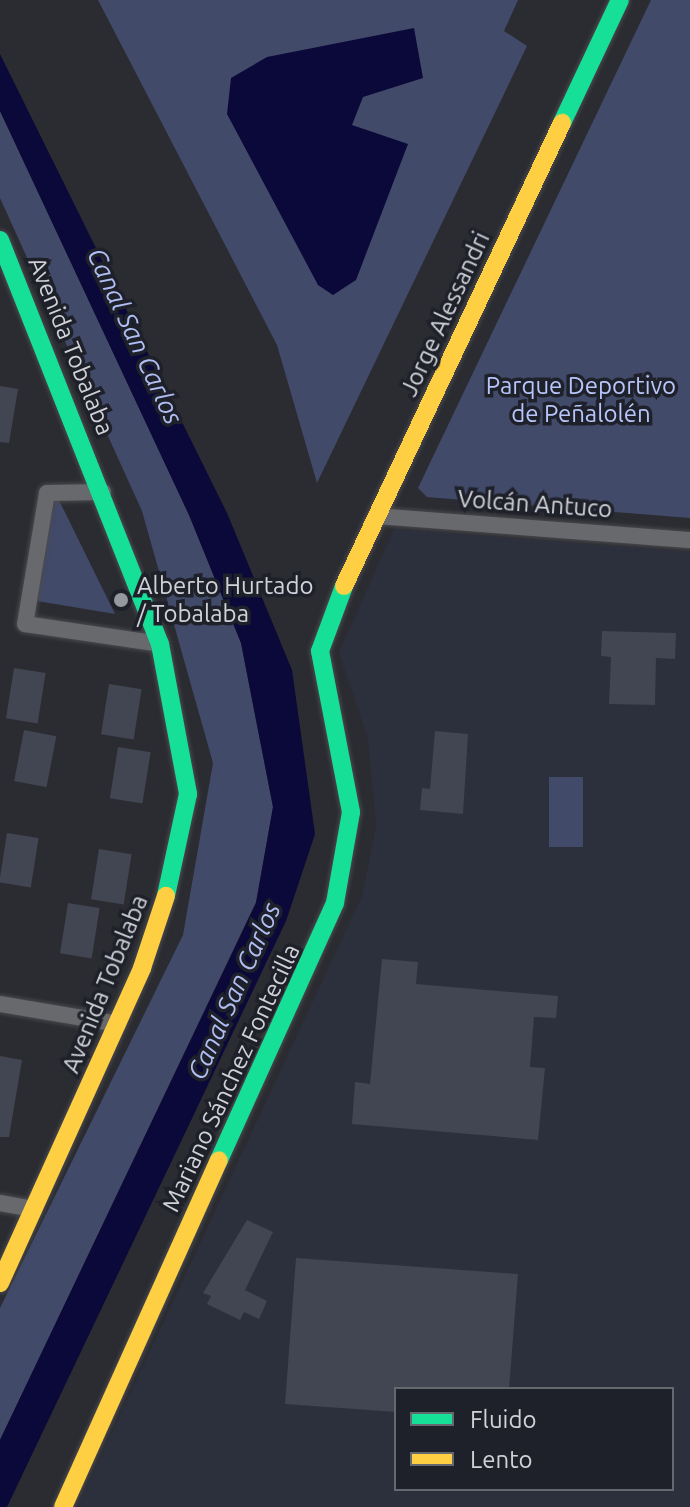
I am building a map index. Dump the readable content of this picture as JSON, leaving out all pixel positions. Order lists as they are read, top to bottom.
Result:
{
  "streets": {
    "street": [
      "Jorge Alessandri",
      "Avenida Tobalaba",
      "Volcán Antuco",
      "Mariano Sánchez Fontecilla"
    ]
  },
  "crossings": [
    ["Jorge Alessandri", "Volcán Antuco"],
    ["Jorge Alessandri", "Mariano Sánchez Fontecilla"]
  ],
  "water": ["Canal San Carlos"],
  "parks": ["Parque Deportivo de Peñalolén"],
  "places": ["Alberto Hurtado / Tobalaba"],
  "legend": ["Fluido", "Lento"]
}
